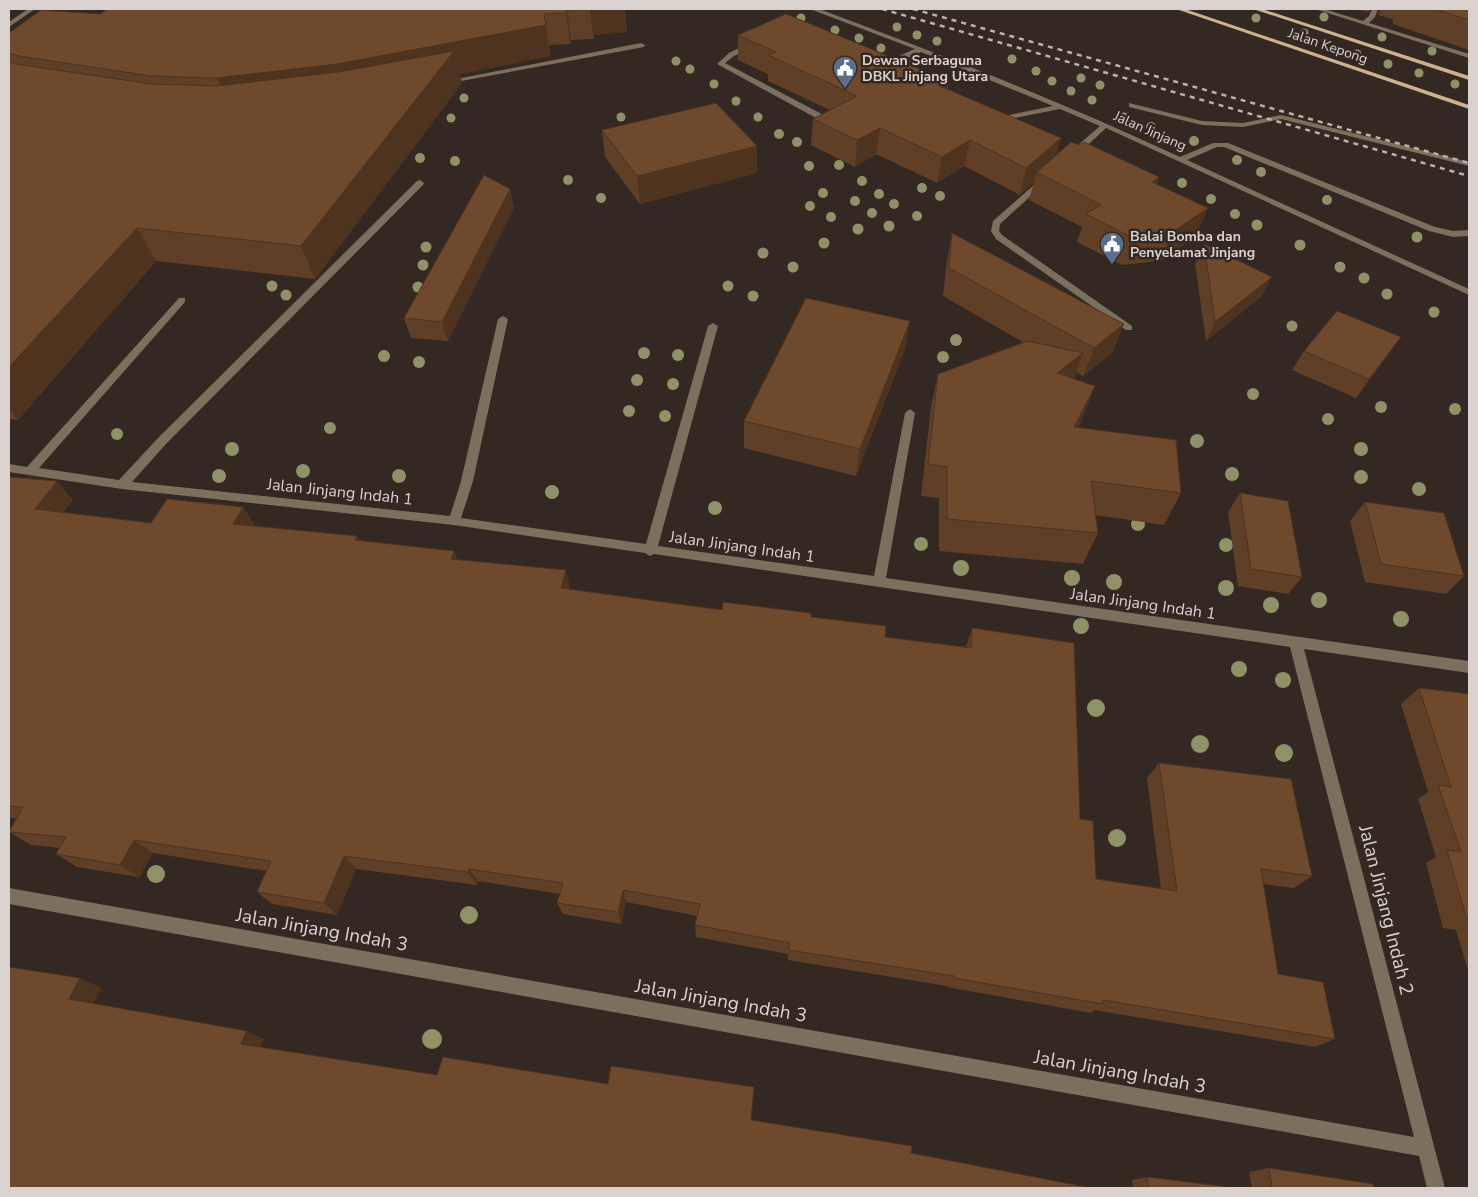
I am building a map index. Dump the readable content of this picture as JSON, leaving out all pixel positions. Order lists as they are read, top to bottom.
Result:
{
  "streets": {
    "main road": ["Jalan Kepong"],
    "street": [
      "Jalan Jinjang",
      "Jalan Jinjang Indah 1",
      "Jalan Jinjang Indah 2",
      "Jalan Jinjang Indah 3"
    ]
  },
  "crossings": [
    ["Jalan Jinjang Indah 1", "Jalan Jinjang Indah 2"],
    ["Jalan Jinjang Indah 2", "Jalan Jinjang Indah 3"]
  ],
  "places": {
    "public building": ["Dewan Serbaguna DBKL Jinjang Utara", "Balai Bomba dan Penyelamat Jinjang"]
  }
}
